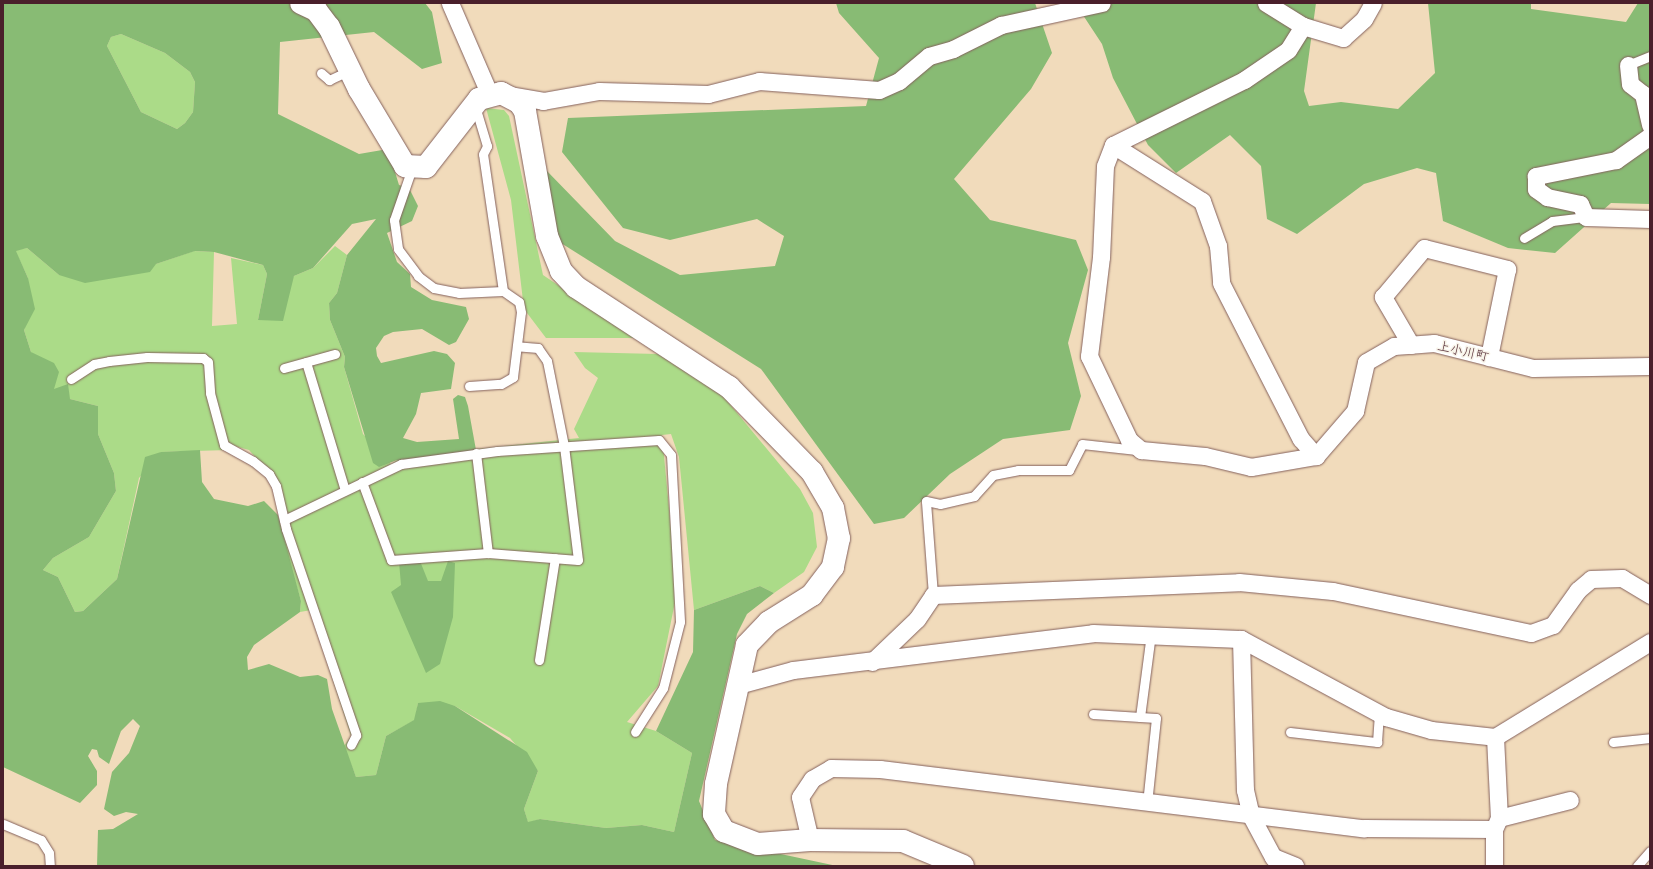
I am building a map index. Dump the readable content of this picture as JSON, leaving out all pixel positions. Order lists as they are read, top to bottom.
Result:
{
  "streets": {
    "street": ["上小川町"]
  }
}
